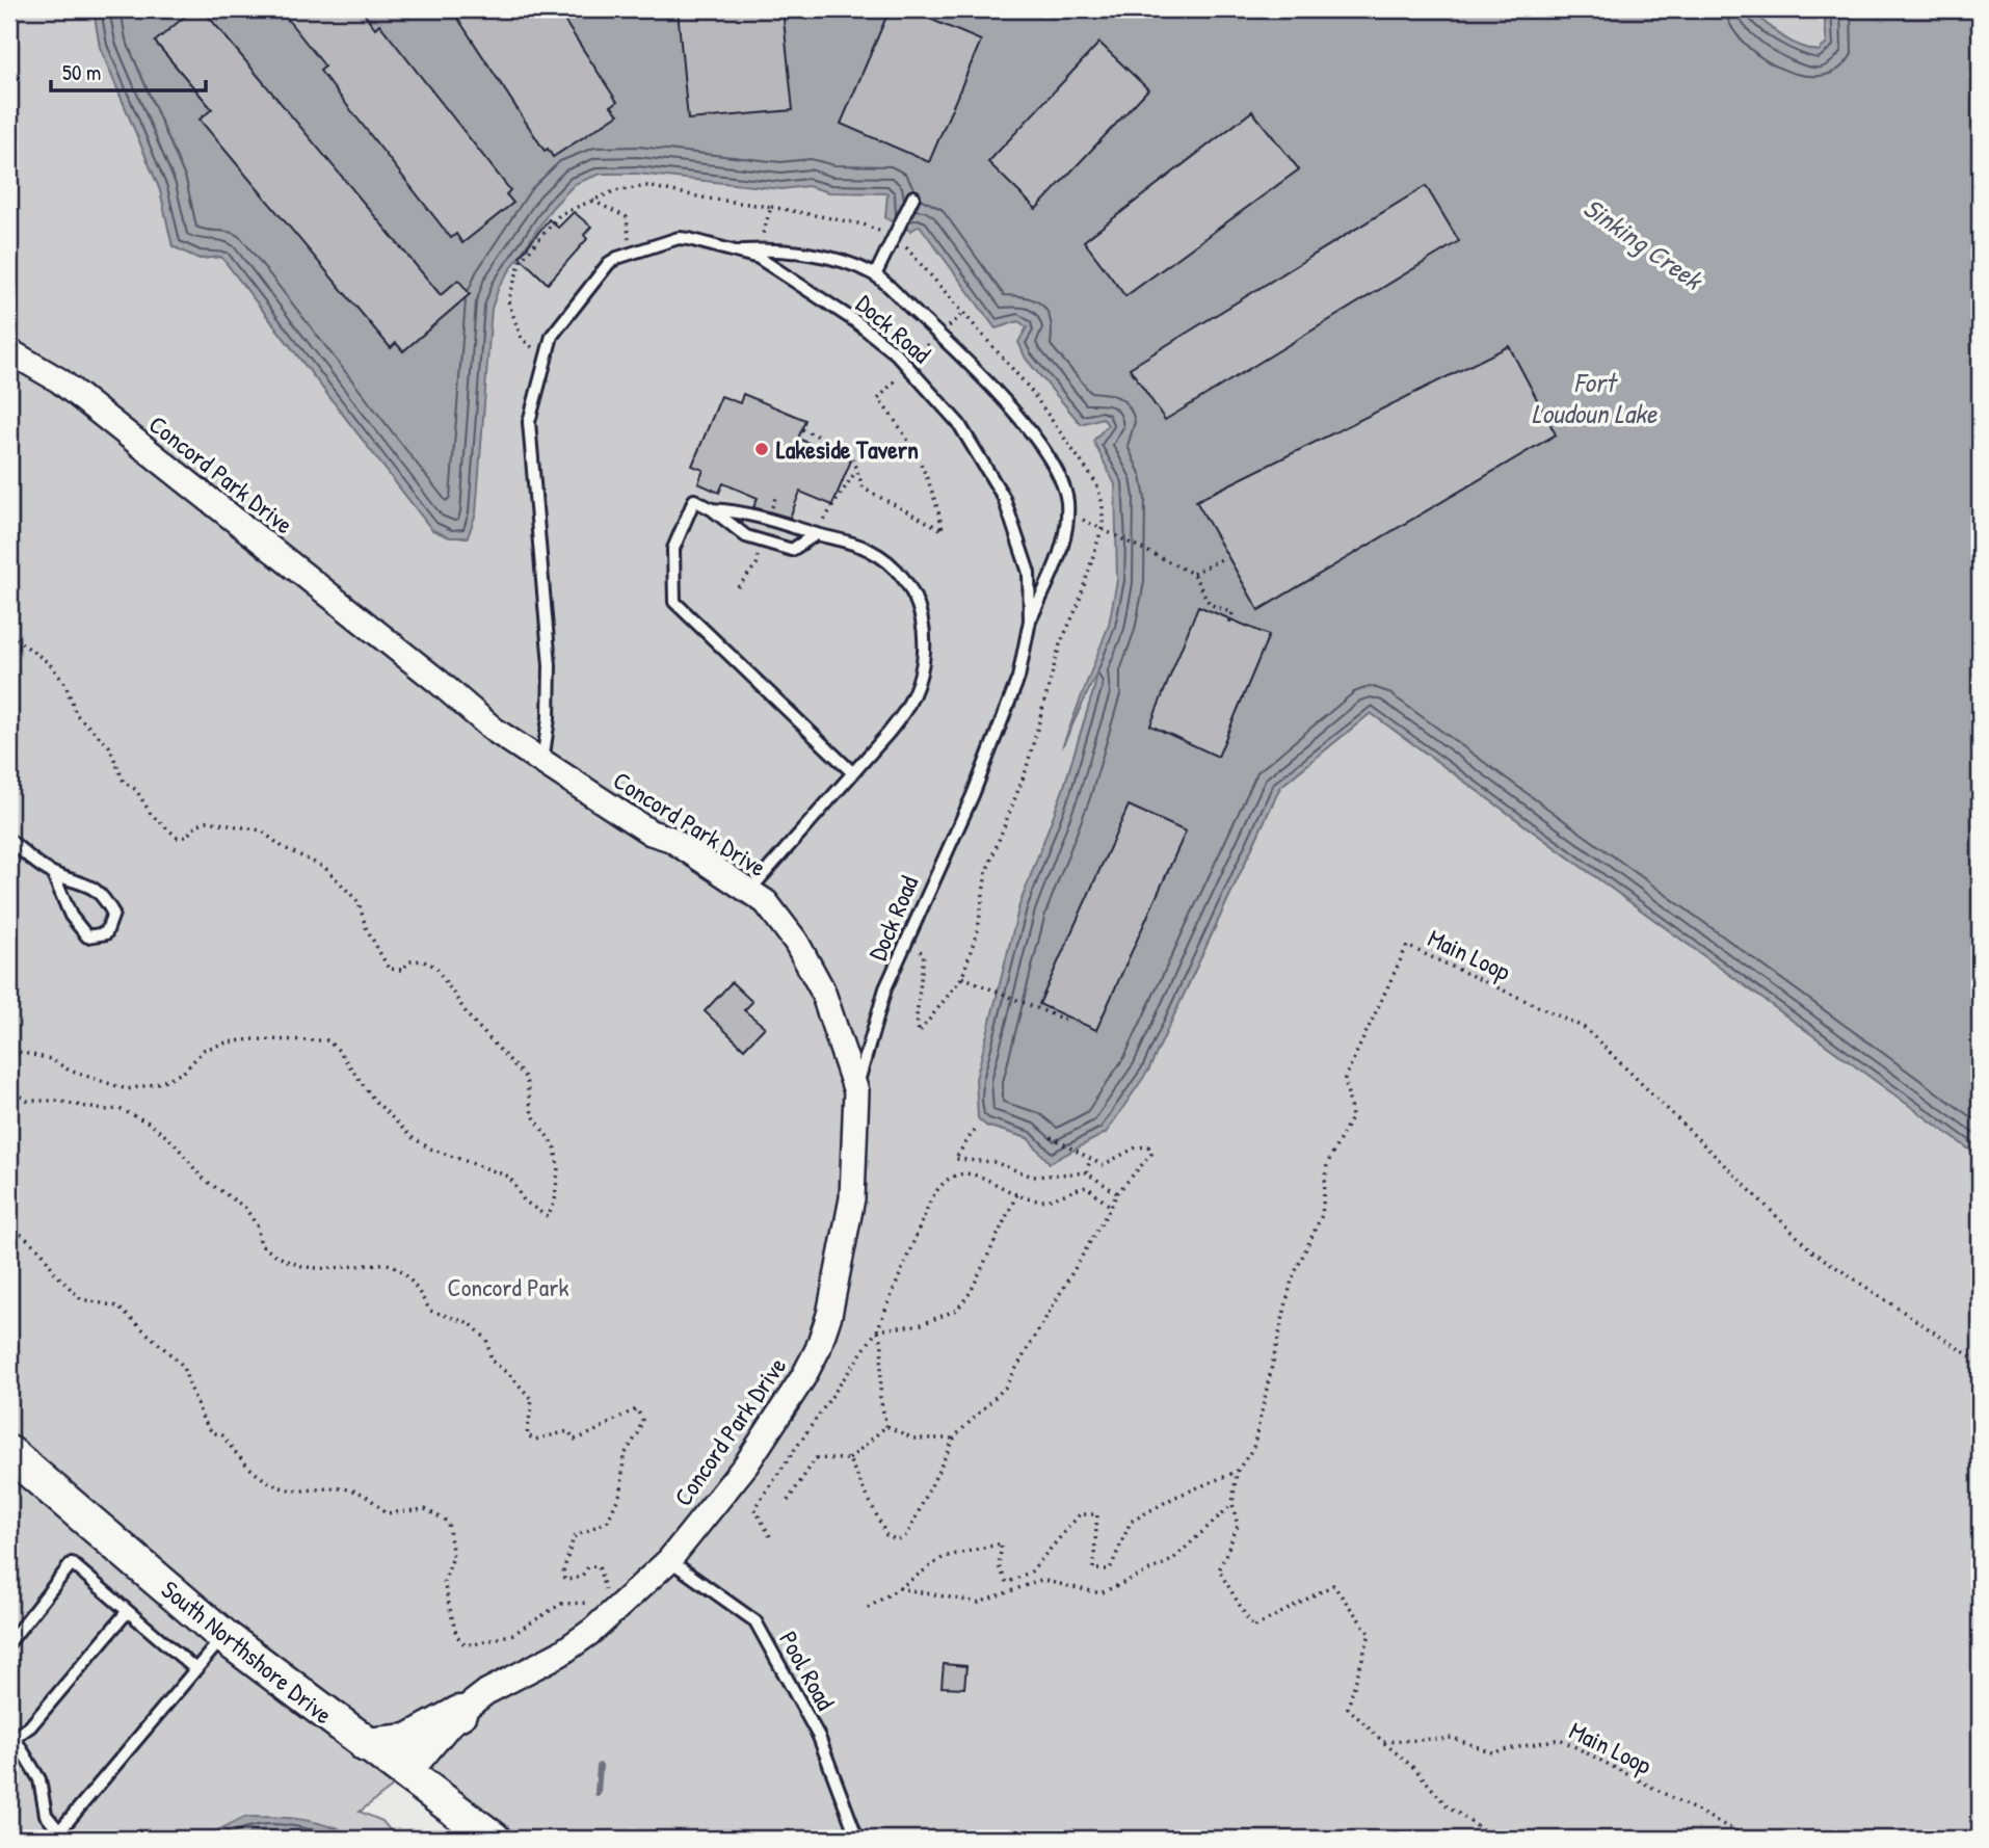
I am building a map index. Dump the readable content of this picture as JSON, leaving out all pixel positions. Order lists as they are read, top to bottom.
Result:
{
  "streets": {
    "main road": ["South Northshore Drive"],
    "street": ["Concord Park Drive"],
    "lane": ["Dock Road", "Pool Road"],
    "path": ["Main Loop"]
  },
  "crossings": [
    ["Dock Road", "Concord Park Drive"],
    ["Concord Park Drive", "South Northshore Drive"],
    ["Concord Park Drive", "Pool Road"]
  ],
  "water": ["Sinking Creek", "Fort Loudoun Lake"],
  "parks": ["Concord Park"],
  "places": ["Lakeside Tavern"],
  "scale_bar": "50 m"
}
